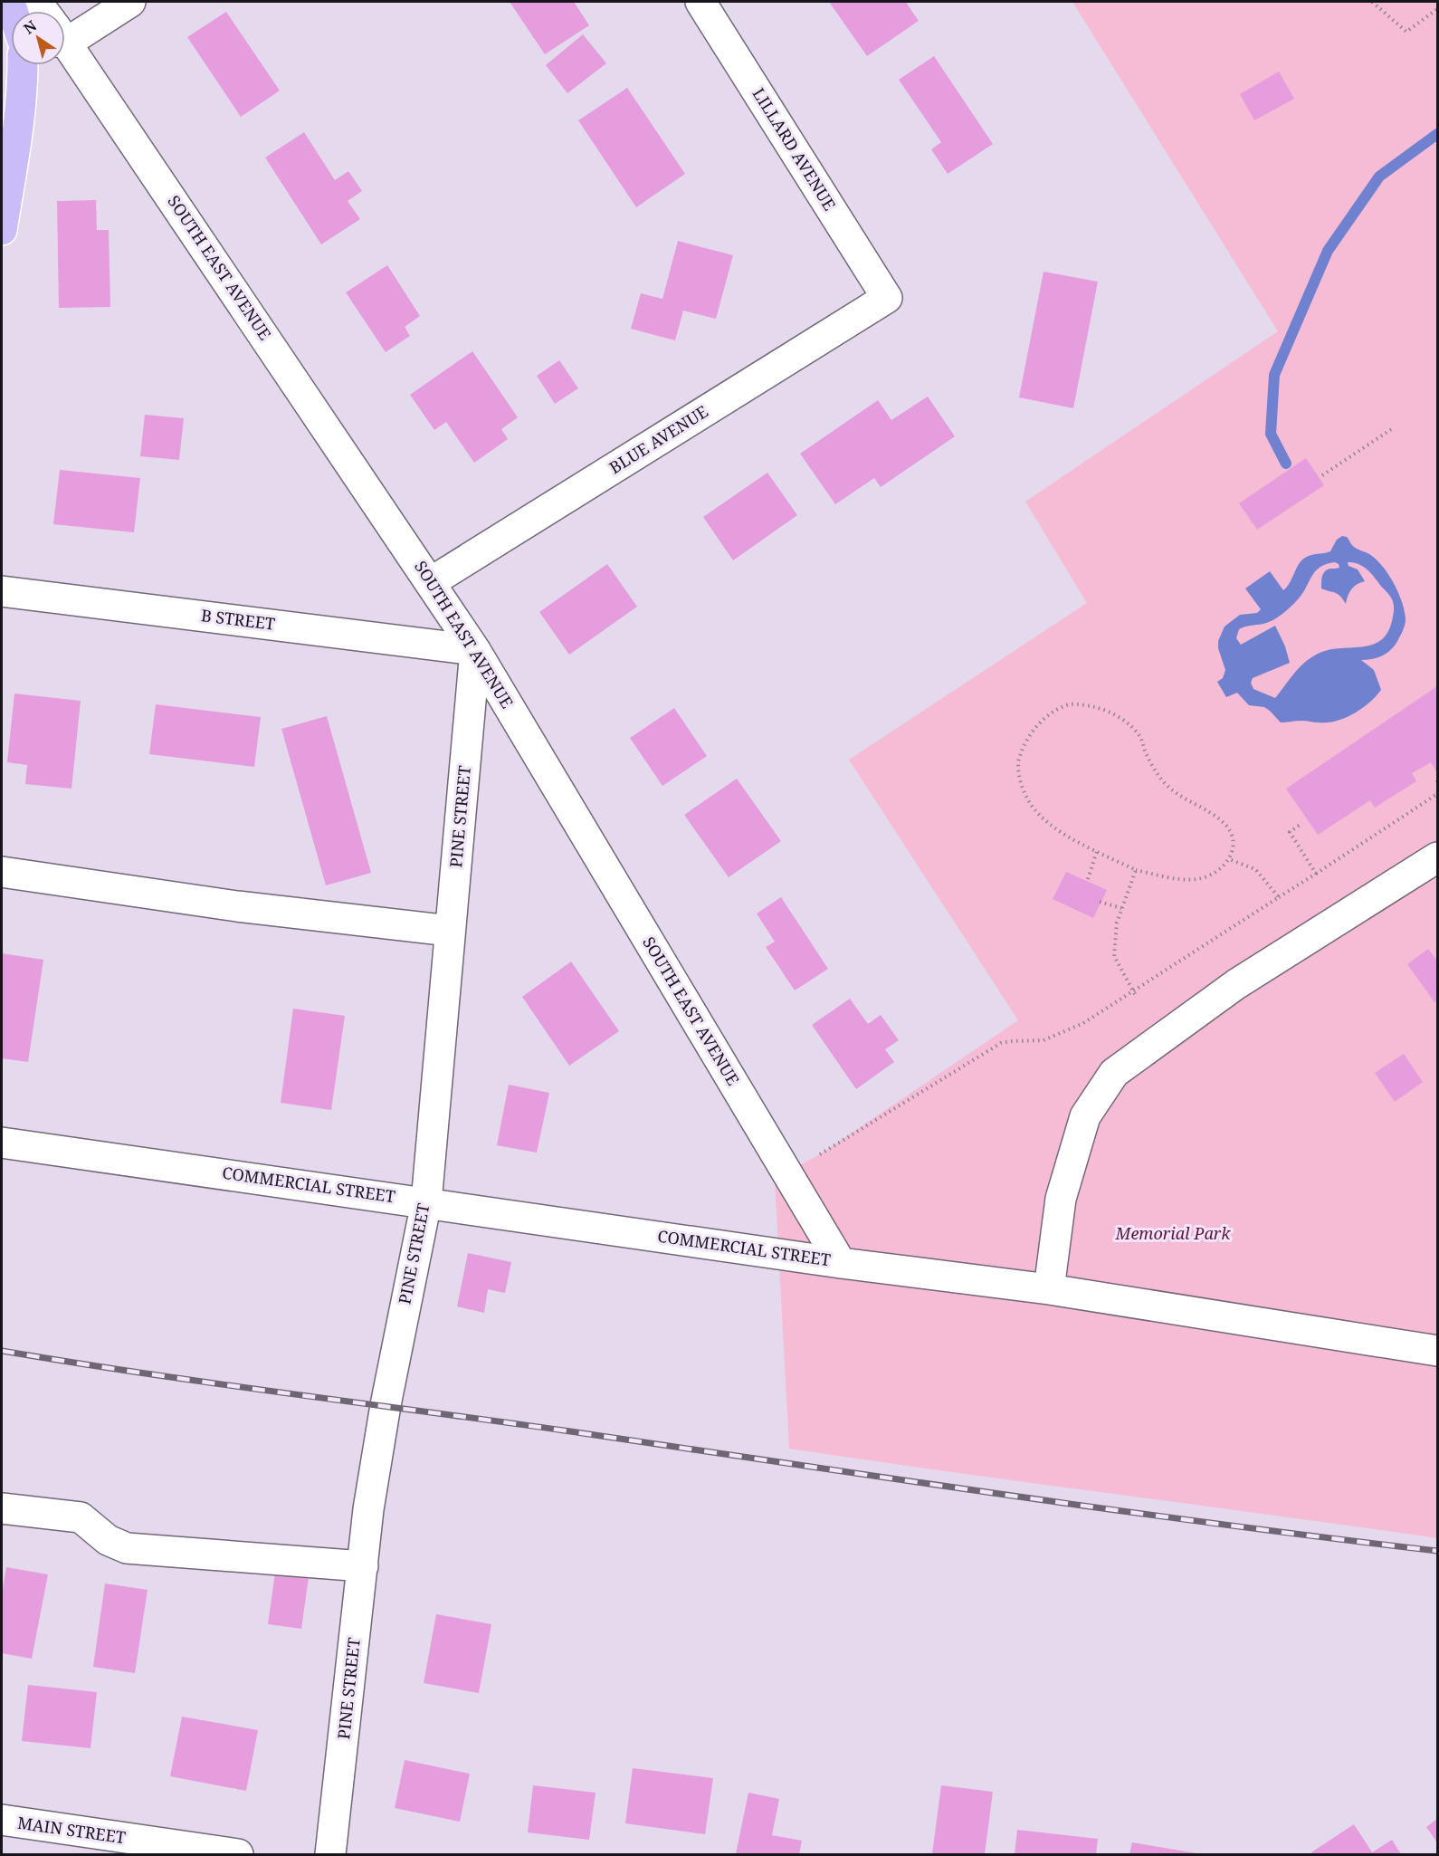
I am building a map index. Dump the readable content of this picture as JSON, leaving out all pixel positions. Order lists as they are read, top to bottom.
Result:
{
  "streets": {
    "street": [
      "LILLARD AVENUE",
      "SOUTH EAST AVENUE",
      "BLUE AVENUE",
      "B STREET",
      "PINE STREET",
      "COMMERCIAL STREET",
      "MAIN STREET"
    ]
  },
  "crossings": [
    ["LILLARD AVENUE", "BLUE AVENUE"],
    ["SOUTH EAST AVENUE", "BLUE AVENUE"],
    ["SOUTH EAST AVENUE", "B STREET"],
    ["SOUTH EAST AVENUE", "PINE STREET"],
    ["SOUTH EAST AVENUE", "COMMERCIAL STREET"],
    ["B STREET", "PINE STREET"],
    ["PINE STREET", "COMMERCIAL STREET"]
  ],
  "parks": ["Memorial Park"],
  "north": "top left"
}
